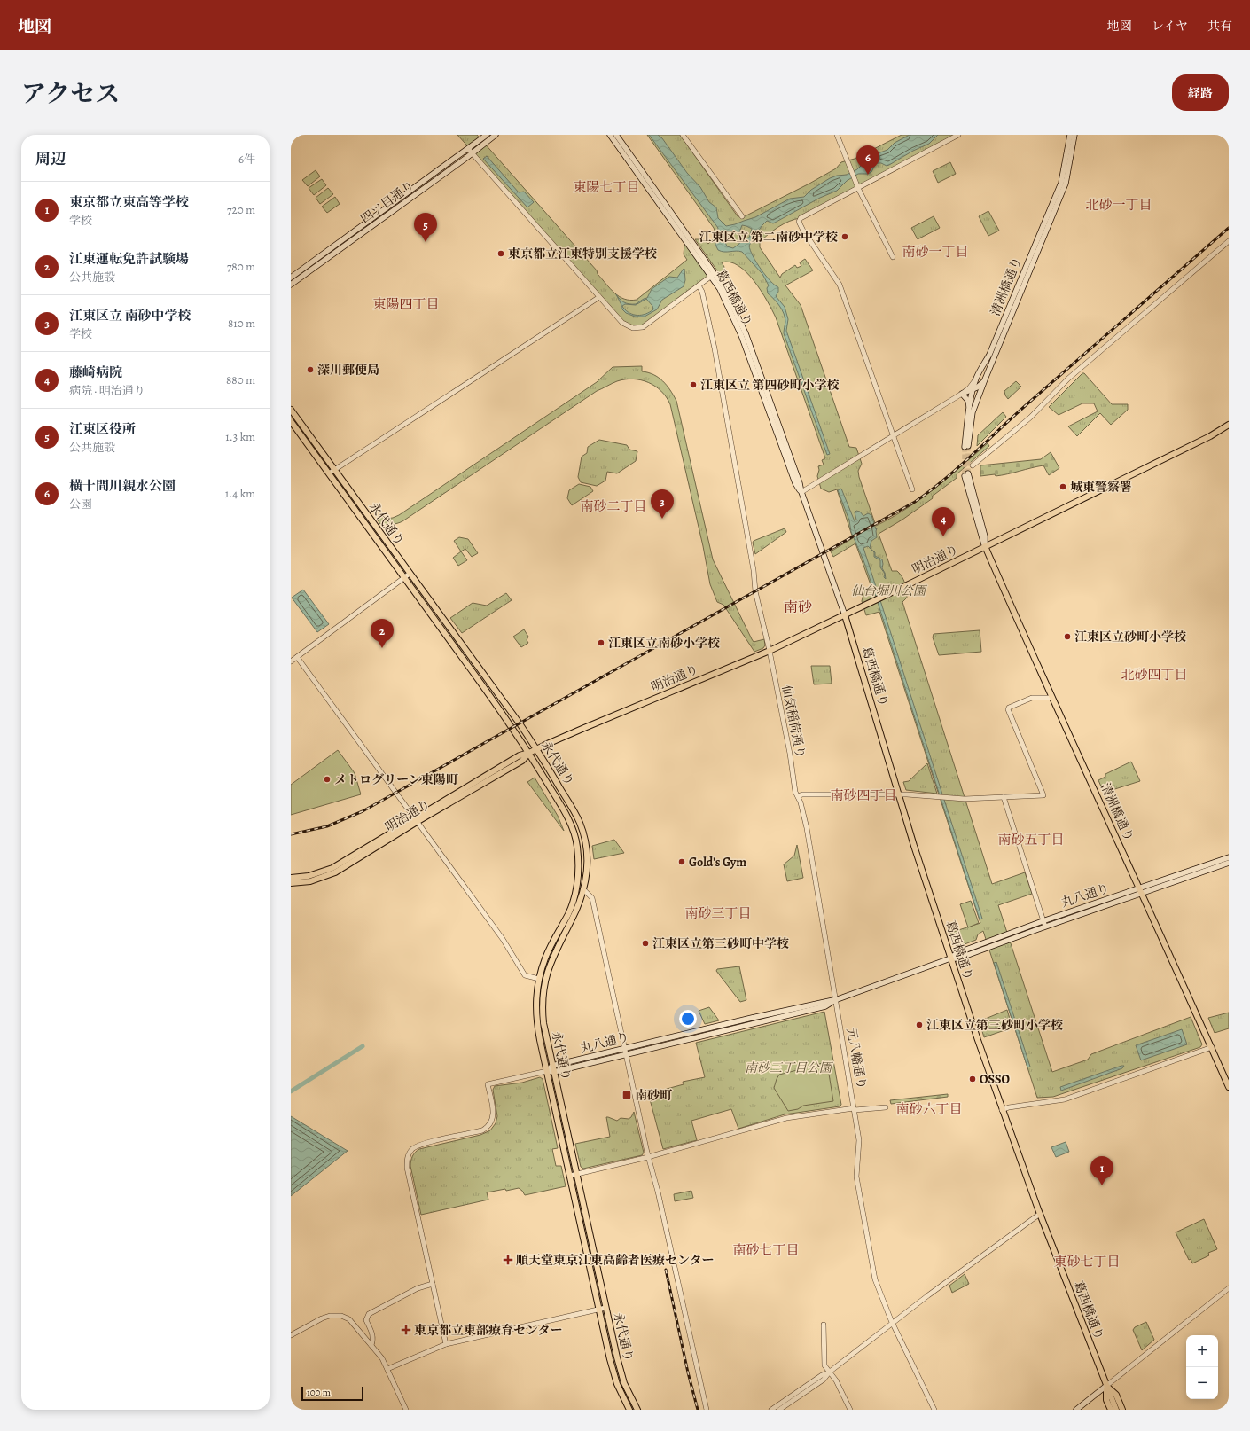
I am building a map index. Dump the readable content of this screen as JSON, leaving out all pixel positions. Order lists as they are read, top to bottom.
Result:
{
  "streets": {
    "main road": [
      "四ツ目通り",
      "清洲橋通り",
      "葛西橋通り",
      "永代通り",
      "明治通り",
      "丸八通り"
    ],
    "street": ["仙気稲荷通り", "元八幡通り"]
  },
  "crossings": [
    ["清洲橋通り", "明治通り"],
    ["清洲橋通り", "丸八通り"],
    ["葛西橋通り", "明治通り"],
    ["葛西橋通り", "丸八通り"],
    ["永代通り", "明治通り"],
    ["永代通り", "丸八通り"],
    ["明治通り", "仙気稲荷通り"],
    ["仙気稲荷通り", "元八幡通り"],
    ["丸八通り", "元八幡通り"]
  ],
  "districts": [
    "東陽七丁目",
    "北砂一丁目",
    "南砂一丁目",
    "東陽四丁目",
    "南砂二丁目",
    "南砂",
    "北砂四丁目",
    "南砂四丁目",
    "南砂五丁目",
    "南砂三丁目",
    "南砂六丁目",
    "南砂七丁目",
    "東砂七丁目"
  ],
  "parks": ["仙台堀川公園", "南砂三丁目公園"],
  "places": {
    "other": [
      "江東区立 第二南砂中学校",
      "東京都立江東特別支援学校",
      "深川郵便局",
      "江東区立 第四砂町小学校",
      "城東警察署",
      "江東区立砂町小学校",
      "江東区立南砂小学校",
      "メトログリーン東陽町",
      "Gold's Gym",
      "江東区立第三砂町中学校",
      "江東区立第三砂町小学校",
      "OSSO"
    ],
    "transit": ["南砂町"],
    "health": ["順天堂東京江東高齢者医療センター", "東京都立東部療育センター"]
  },
  "scale_bar": "100 m",
  "page": {
    "header": "地図",
    "nav": ["地図", "レイヤ", "共有"],
    "title": "アクセス",
    "buttons": "経路",
    "heading": ["周辺", "6件"],
    "pins": [
      "6",
      "5",
      "3",
      "4",
      "2",
      "1"
    ],
    "list": [
      {
        "mark": "1",
        "name": "東京都立東高等学校",
        "note": "学校",
        "value": "720 m"
      },
      {
        "mark": "2",
        "name": "江東運転免許試験場",
        "note": "公共施設",
        "value": "780 m"
      },
      {
        "mark": "3",
        "name": "江東区立 南砂中学校",
        "note": "学校",
        "value": "810 m"
      },
      {
        "mark": "4",
        "name": "藤崎病院",
        "note": "病院 · 明治通り",
        "value": "880 m"
      },
      {
        "mark": "5",
        "name": "江東区役所",
        "note": "公共施設",
        "value": "1.3 km"
      },
      {
        "mark": "6",
        "name": "横十間川親水公園",
        "note": "公園",
        "value": "1.4 km"
      }
    ],
    "map_buttons": ["+", "−"],
    "scale": "100 m"
  }
}
